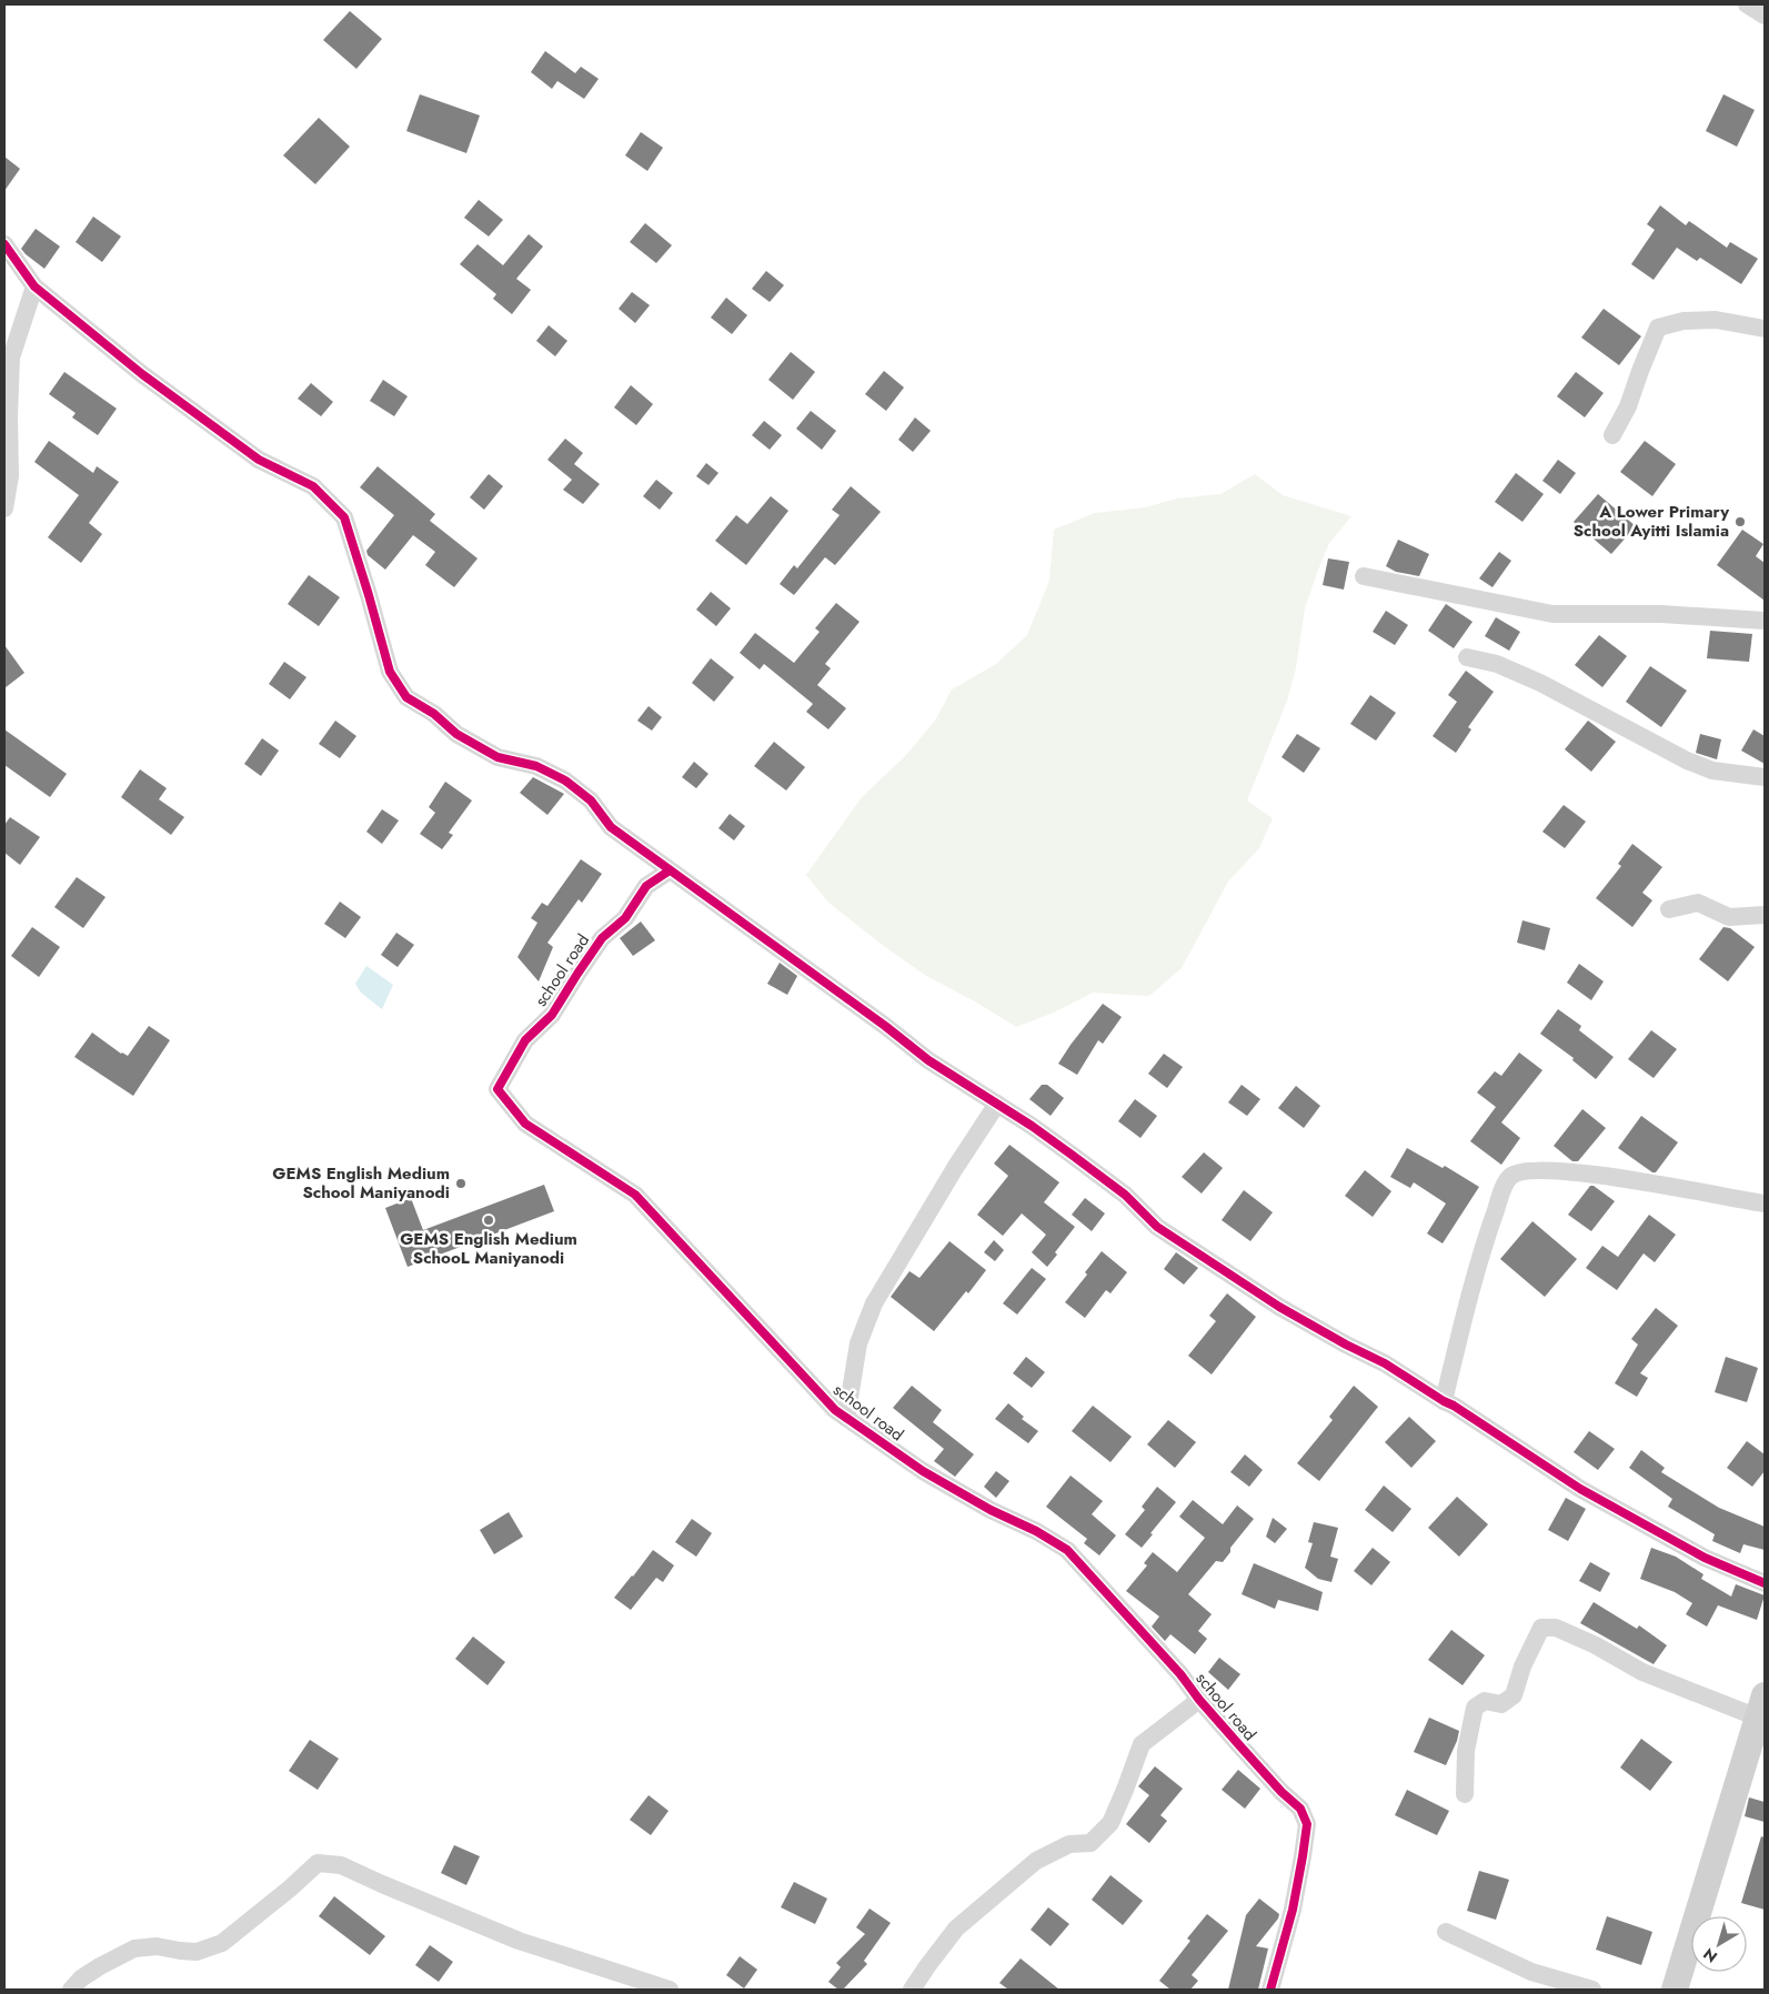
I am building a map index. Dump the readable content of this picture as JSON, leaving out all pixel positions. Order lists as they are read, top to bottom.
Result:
{
  "streets": {
    "street": ["school road"]
  },
  "places": ["A Lower Primary School Ayitti Islamia", "GEMS English Medium School Maniyanodi", "GEMS English Medium SchooL Maniyanodi"],
  "north": "bottom left"
}
